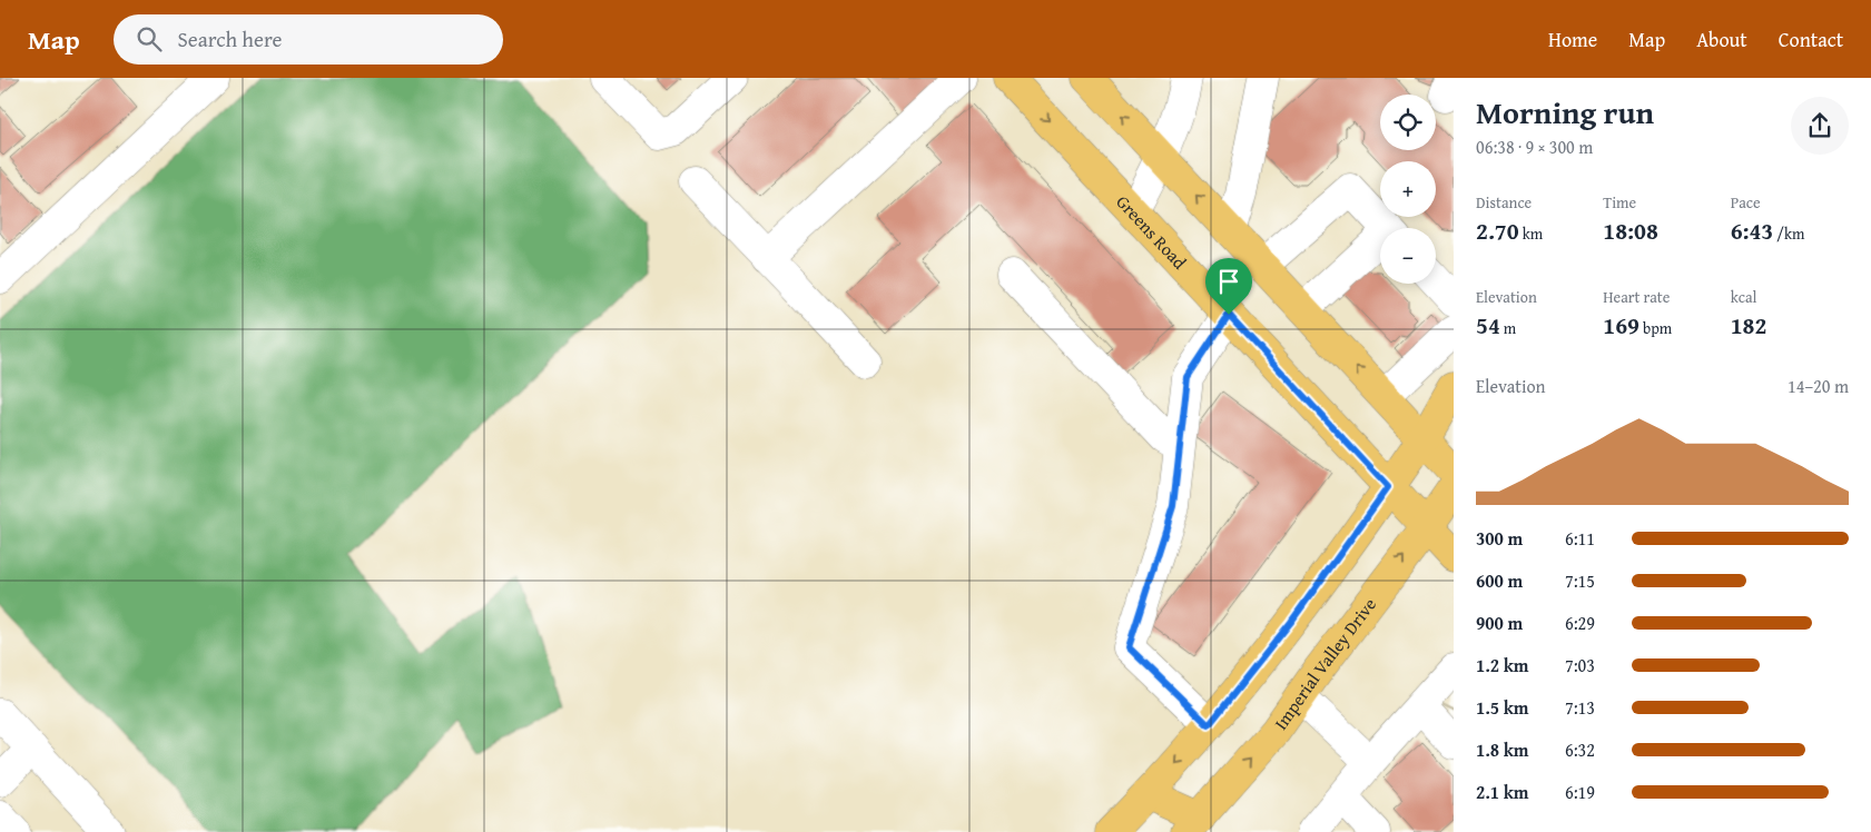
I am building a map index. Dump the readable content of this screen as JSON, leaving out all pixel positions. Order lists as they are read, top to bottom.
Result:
{
  "streets": {
    "main road": ["Greens Road", "Imperial Valley Drive"]
  },
  "crossings": [
    ["Greens Road", "Imperial Valley Drive"]
  ],
  "page": {
    "header": "Map",
    "search": "Search here",
    "nav": [
      "Home",
      "Map",
      "About",
      "Contact"
    ],
    "heading": ["Morning run", "06:38 · 9 × 300 m"],
    "map_buttons": ["+", "−"],
    "stats": [
      ["Distance", "2.70 km"],
      ["Time", "18:08"],
      ["Pace", "6:43 /km"],
      ["Elevation", "54 m"],
      ["Heart rate", "169 bpm"],
      ["kcal", "182"]
    ],
    "chart": ["Elevation", "14–20 m"],
    "list": [
      {
        "name": "300 m",
        "note": "6:11"
      },
      {
        "name": "600 m",
        "note": "7:15"
      },
      {
        "name": "900 m",
        "note": "6:29"
      },
      {
        "name": "1.2 km",
        "note": "7:03"
      },
      {
        "name": "1.5 km",
        "note": "7:13"
      },
      {
        "name": "1.8 km",
        "note": "6:32"
      },
      {
        "name": "2.1 km",
        "note": "6:19"
      }
    ]
  }
}
